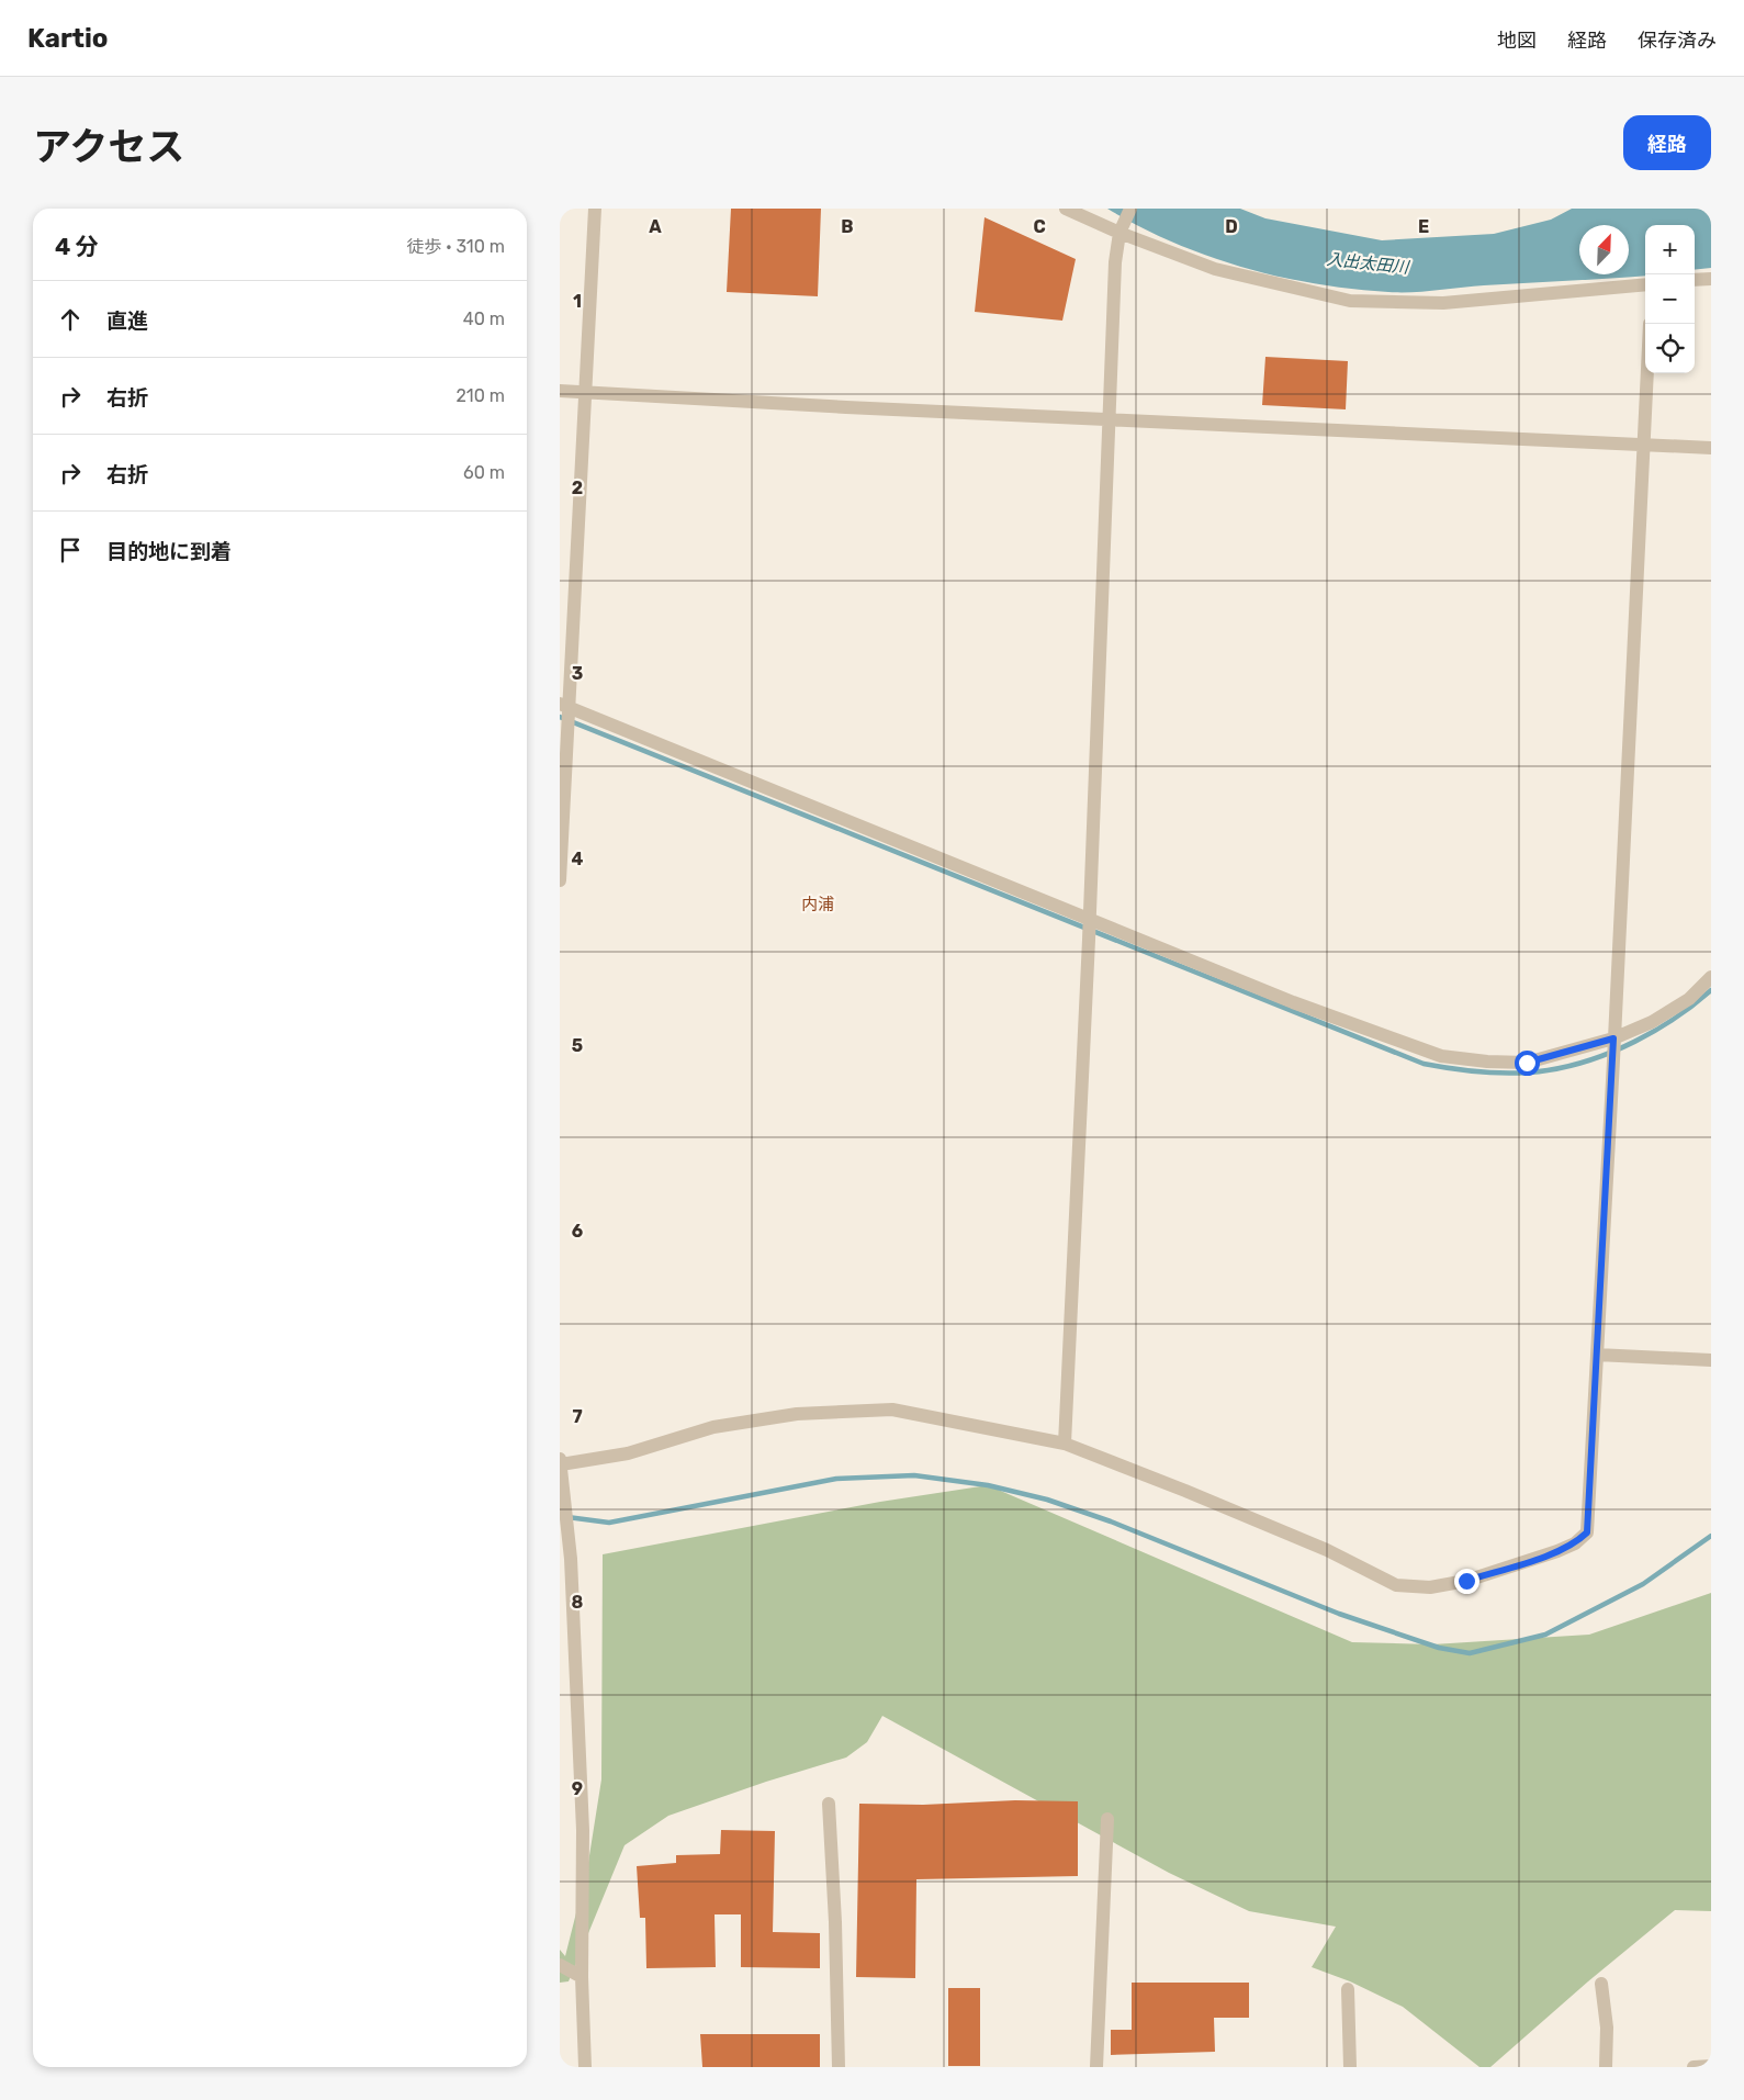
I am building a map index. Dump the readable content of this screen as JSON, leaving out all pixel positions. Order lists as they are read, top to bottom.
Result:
{
  "districts": ["内浦"],
  "water": ["入出太田川"],
  "north": "top right",
  "page": {
    "header": "Kartio",
    "nav": ["地図", "経路", "保存済み"],
    "title": "アクセス",
    "buttons": "経路",
    "heading": ["4 分", "徒歩 · 310 m"],
    "map_buttons": ["+", "−"],
    "list": [
      ["直進", "40 m"],
      ["右折", "210 m"],
      ["右折", "60 m"],
      "目的地に到着"
    ]
  },
  "grid": {
    "columns": [
      "A",
      "B",
      "C",
      "D",
      "E"
    ],
    "rows": [
      "1",
      "2",
      "3",
      "4",
      "5",
      "6",
      "7",
      "8",
      "9"
    ]
  }
}
